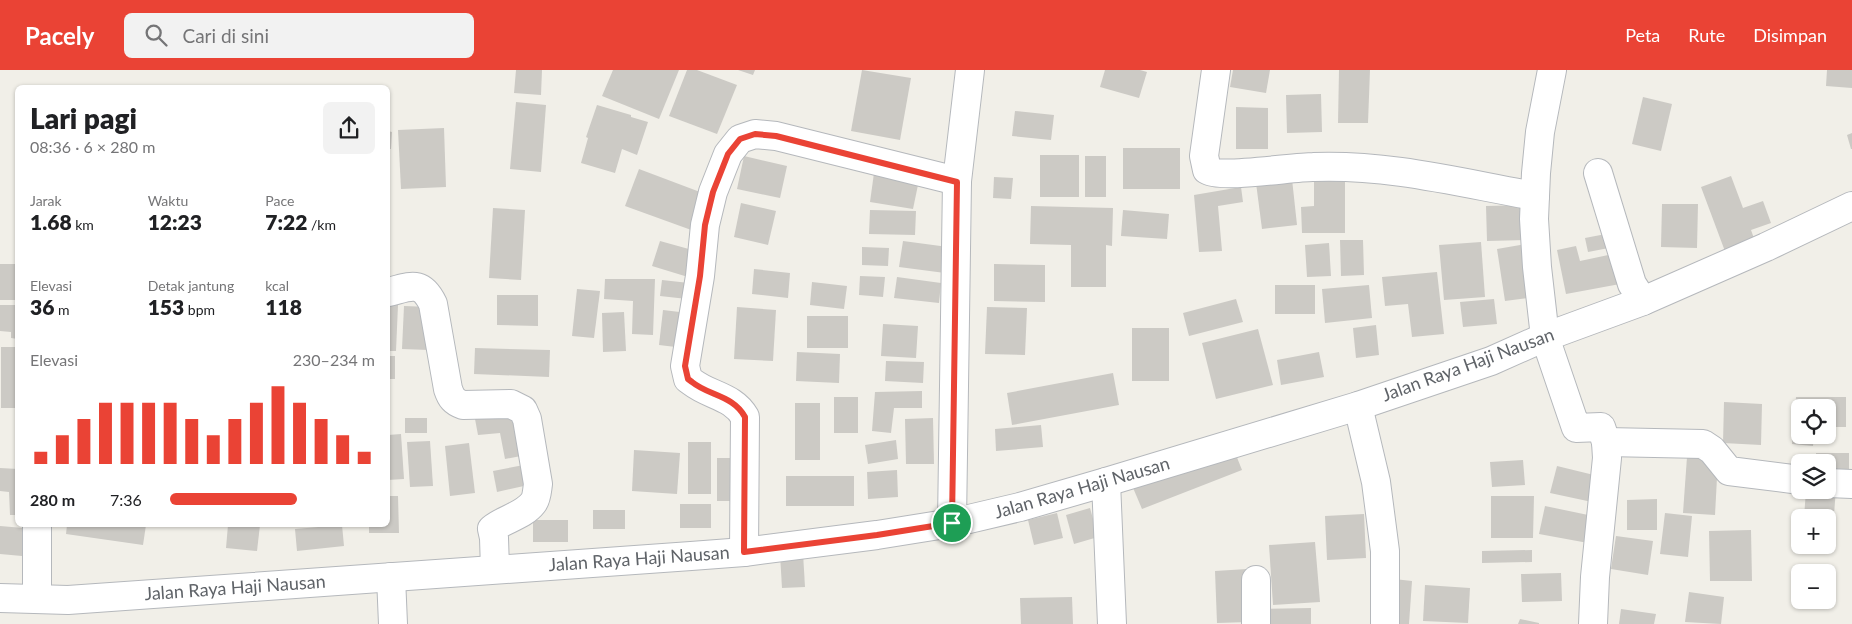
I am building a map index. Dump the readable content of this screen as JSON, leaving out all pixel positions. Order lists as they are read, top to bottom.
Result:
{
  "streets": {
    "street": ["Jalan Raya Haji Nausan"]
  },
  "page": {
    "header": "Pacely",
    "search": "Cari di sini",
    "nav": ["Peta", "Rute", "Disimpan"],
    "heading": ["Lari pagi", "08:36 · 6 × 280 m"],
    "stats": [
      ["Jarak", "1.68 km"],
      ["Waktu", "12:23"],
      ["Pace", "7:22 /km"],
      ["Elevasi", "36 m"],
      ["Detak jantung", "153 bpm"],
      ["kcal", "118"]
    ],
    "chart": ["Elevasi", "230–234 m"],
    "map_buttons": ["+", "−"],
    "list": [
      {
        "name": "280 m",
        "note": "7:36"
      }
    ]
  }
}
